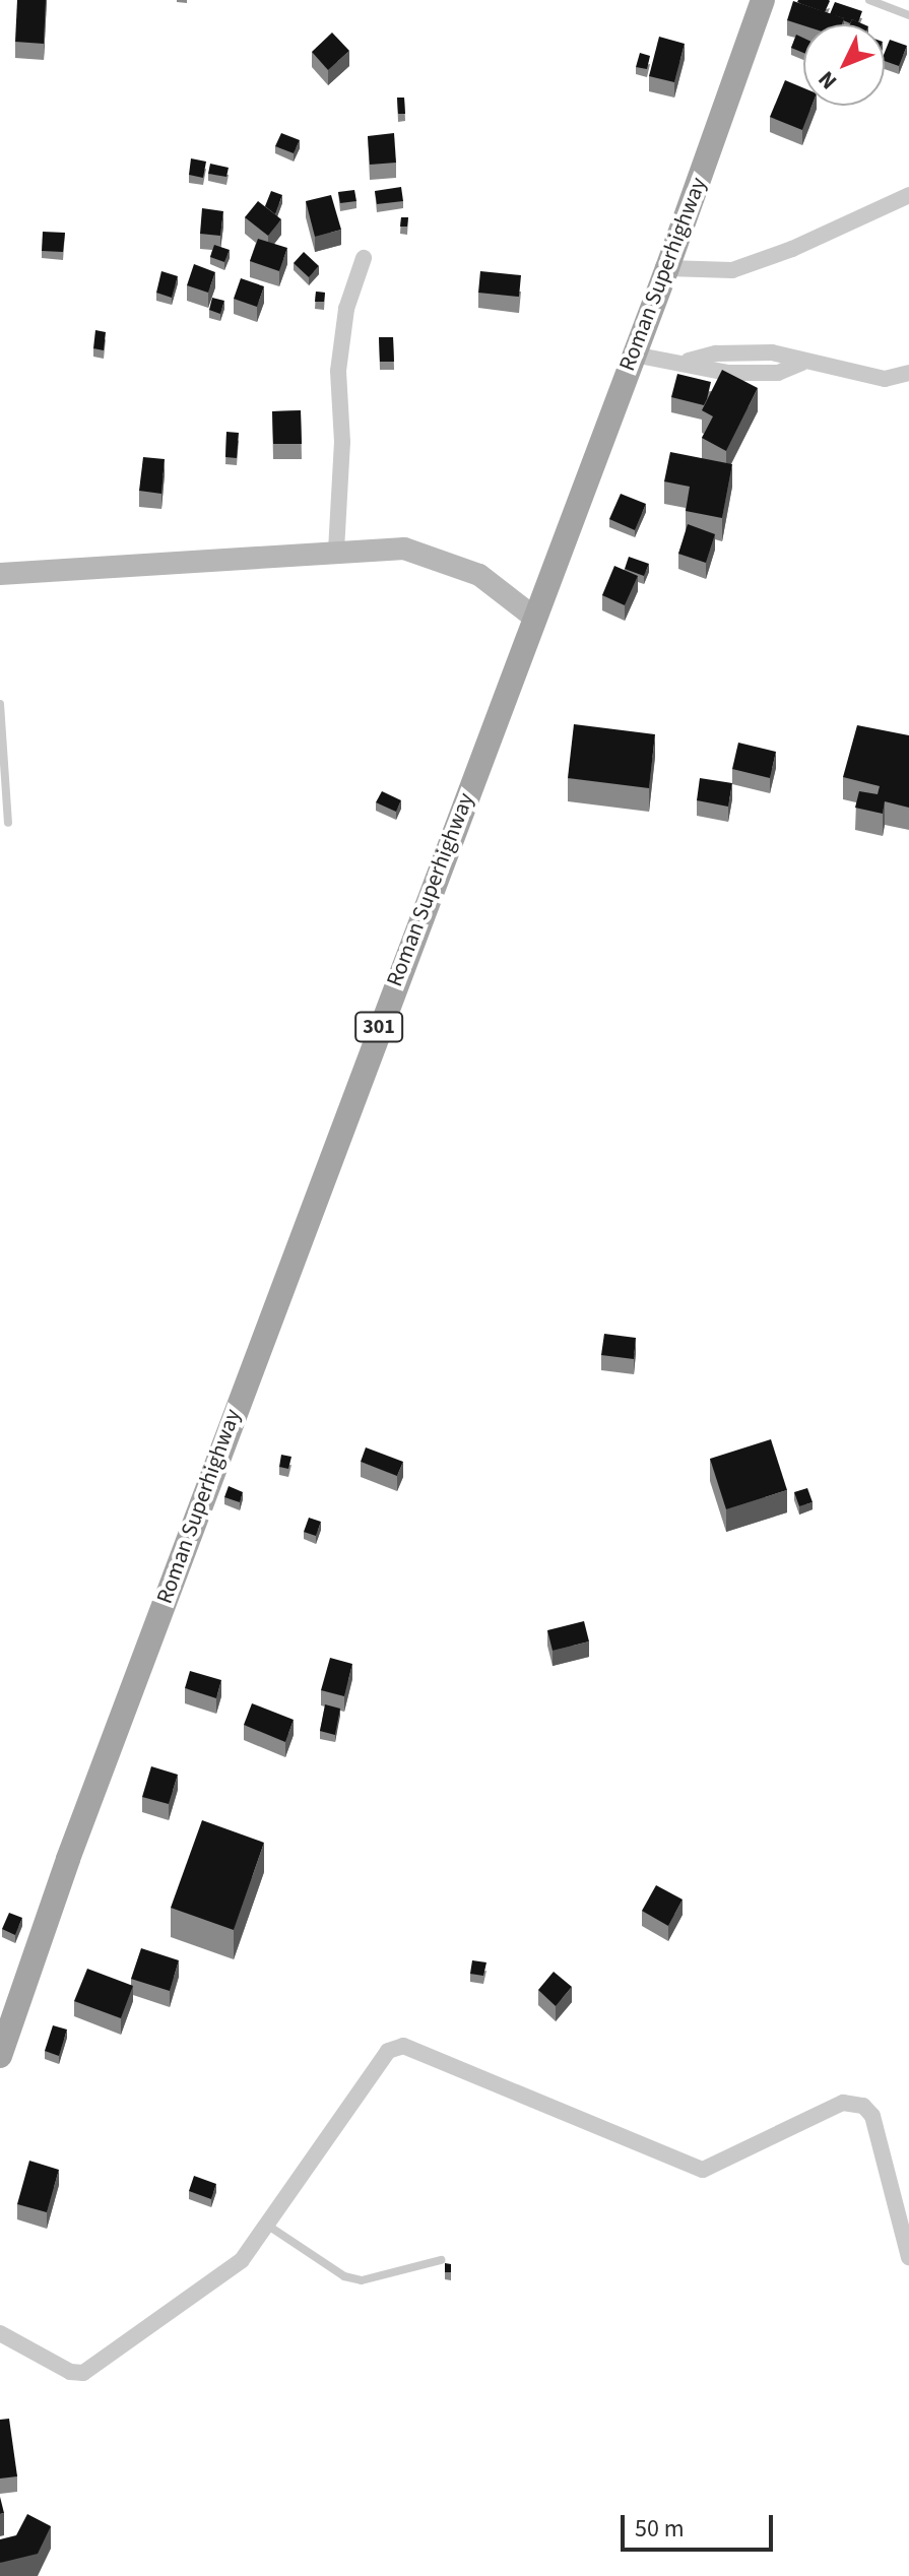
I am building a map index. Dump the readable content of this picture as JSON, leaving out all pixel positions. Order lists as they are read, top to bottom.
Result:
{
  "streets": {
    "main road": ["Roman Superhighway", "301"]
  },
  "scale_bar": "50 m",
  "north": "bottom left"
}
